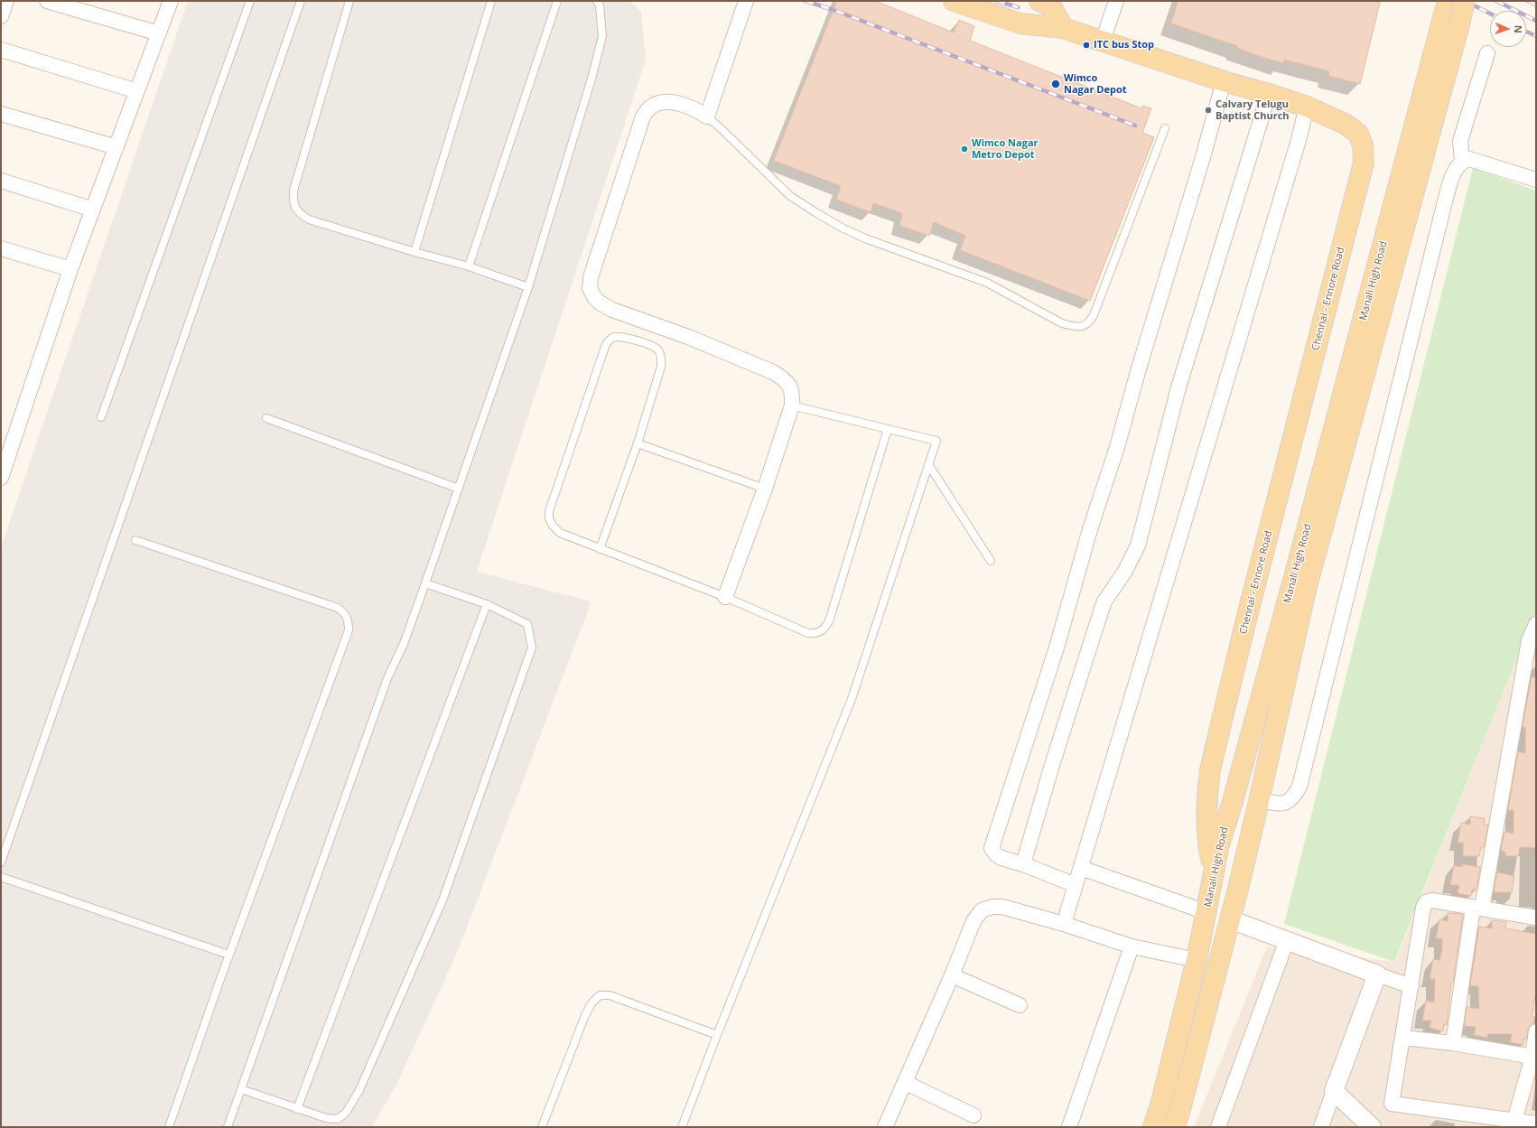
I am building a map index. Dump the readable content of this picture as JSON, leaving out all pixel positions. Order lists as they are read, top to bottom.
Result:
{
  "streets": {
    "main road": ["Manali High Road", "Chennai - Ennore Road"]
  },
  "crossings": [
    ["Manali High Road", "Chennai - Ennore Road"]
  ],
  "places": [
    "ITC bus Stop",
    "Wimco Nagar Depot",
    "Calvary Telugu Baptist Church",
    "Wimco Nagar Metro Depot"
  ],
  "north": "right"
}
